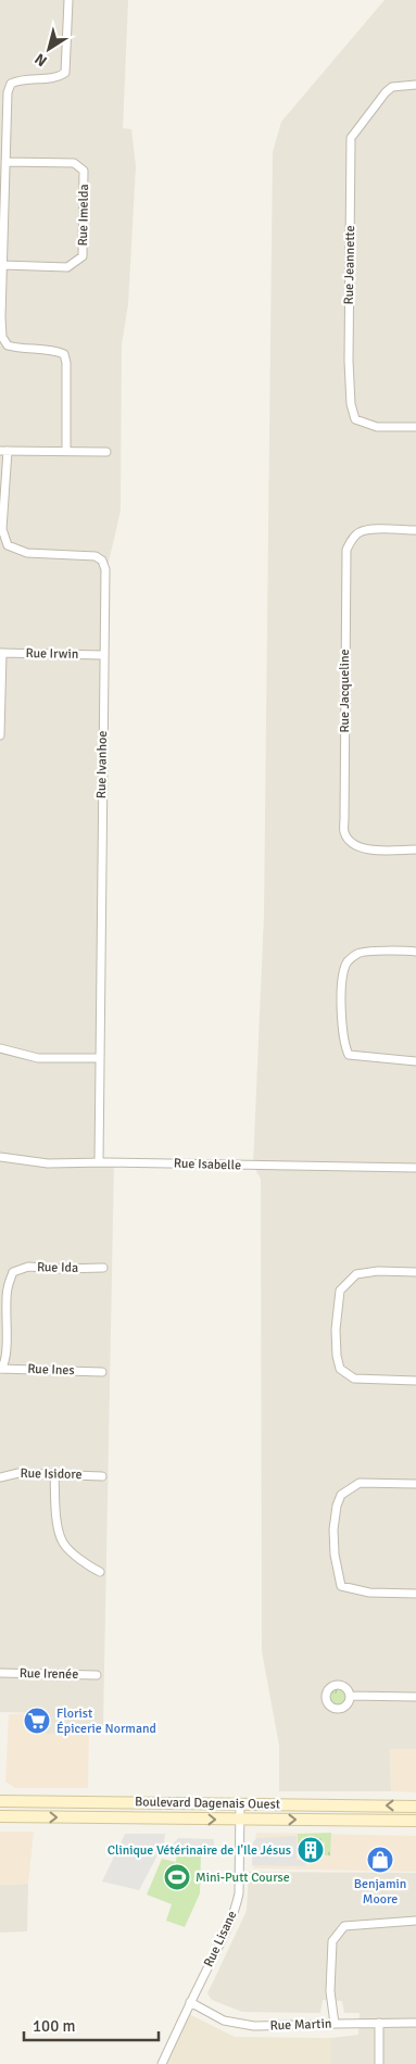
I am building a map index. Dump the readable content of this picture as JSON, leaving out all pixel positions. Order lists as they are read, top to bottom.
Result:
{
  "streets": {
    "main road": ["Boulevard Dagenais Ouest"],
    "street": [
      "Rue Imelda",
      "Rue Jeannette",
      "Rue Irwin",
      "Rue Jacqueline",
      "Rue Ivanhoe",
      "Rue Isabelle",
      "Rue Ida",
      "Rue Ines",
      "Rue Isidore",
      "Rue Irenée",
      "Rue Lisane",
      "Rue Martin"
    ]
  },
  "crossings": [
    ["Rue Irwin", "Rue Ivanhoe"],
    ["Rue Ivanhoe", "Rue Isabelle"],
    ["Rue Ida", "Rue Ines"],
    ["Boulevard Dagenais Ouest", "Rue Lisane"],
    ["Rue Lisane", "Rue Martin"]
  ],
  "places": {
    "supermarket": ["Florist Épicerie Normand"],
    "building": ["Clinique Vétérinaire de I'Ile Jésus"],
    "shop": ["Benjamin Moore"],
    "sports": ["Mini-Putt Course"]
  },
  "scale_bar": "100 m",
  "north": "bottom left"
}
